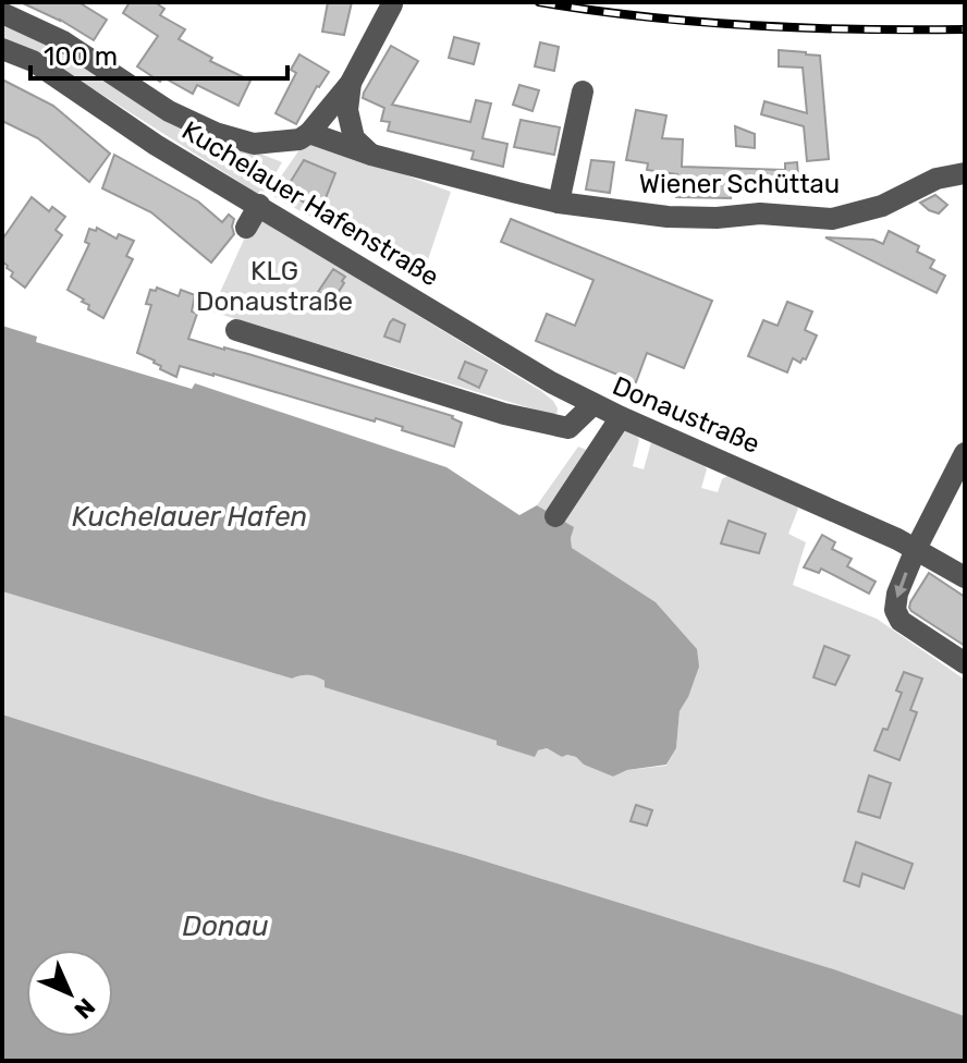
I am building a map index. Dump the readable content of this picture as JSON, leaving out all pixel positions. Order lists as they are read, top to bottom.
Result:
{
  "streets": {
    "street": ["Wiener Schüttau", "Kuchelauer Hafenstraße", "Donaustraße"]
  },
  "crossings": [
    ["Kuchelauer Hafenstraße", "Donaustraße"]
  ],
  "water": ["Kuchelauer Hafen", "Donau"],
  "parks": ["KLG Donaustraße"],
  "scale_bar": "100 m",
  "north": "bottom right"
}
